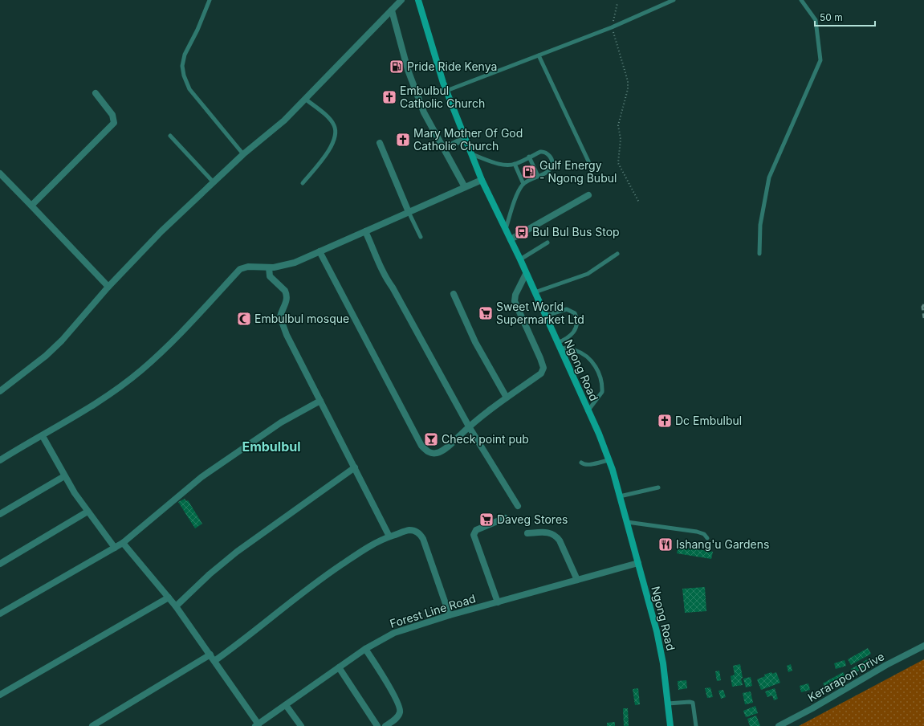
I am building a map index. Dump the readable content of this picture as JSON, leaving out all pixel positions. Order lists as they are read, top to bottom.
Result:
{
  "streets": {
    "main road": ["Ngong Road"],
    "street": ["Forest Line Road", "Kerarapon Drive"]
  },
  "crossings": [
    ["Ngong Road", "Forest Line Road"]
  ],
  "districts": ["Embulbul"],
  "places": {
    "fuel station": ["Pride Ride Kenya", "Gulf Energy - Ngong Bubul"],
    "church": ["Embulbul Catholic Church", "Mary Mother Of God Catholic Church", "Dc Embulbul"],
    "bus stop": ["Bul Bul Bus Stop"],
    "supermarket": ["Sweet World Supermarket Ltd", "Daveg Stores"],
    "mosque": ["Embulbul mosque"],
    "bar": ["Check point pub"],
    "restaurant": ["Ishang'u Gardens"]
  },
  "scale_bar": "50 m"
}
